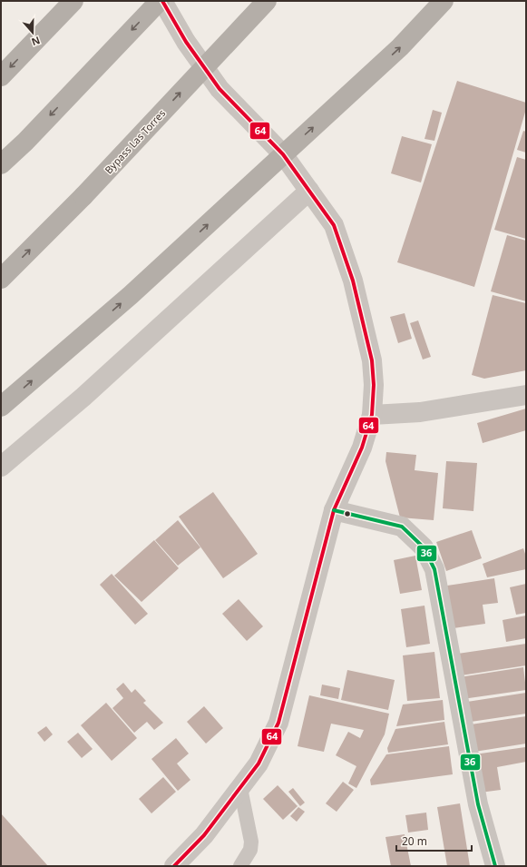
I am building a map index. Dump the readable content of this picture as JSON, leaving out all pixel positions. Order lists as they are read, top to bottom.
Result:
{
  "streets": {
    "highway": ["Bypass Las Torres"]
  },
  "lines": ["transit line 64", "transit line 36"],
  "scale_bar": "20 m",
  "north": "bottom"
}
